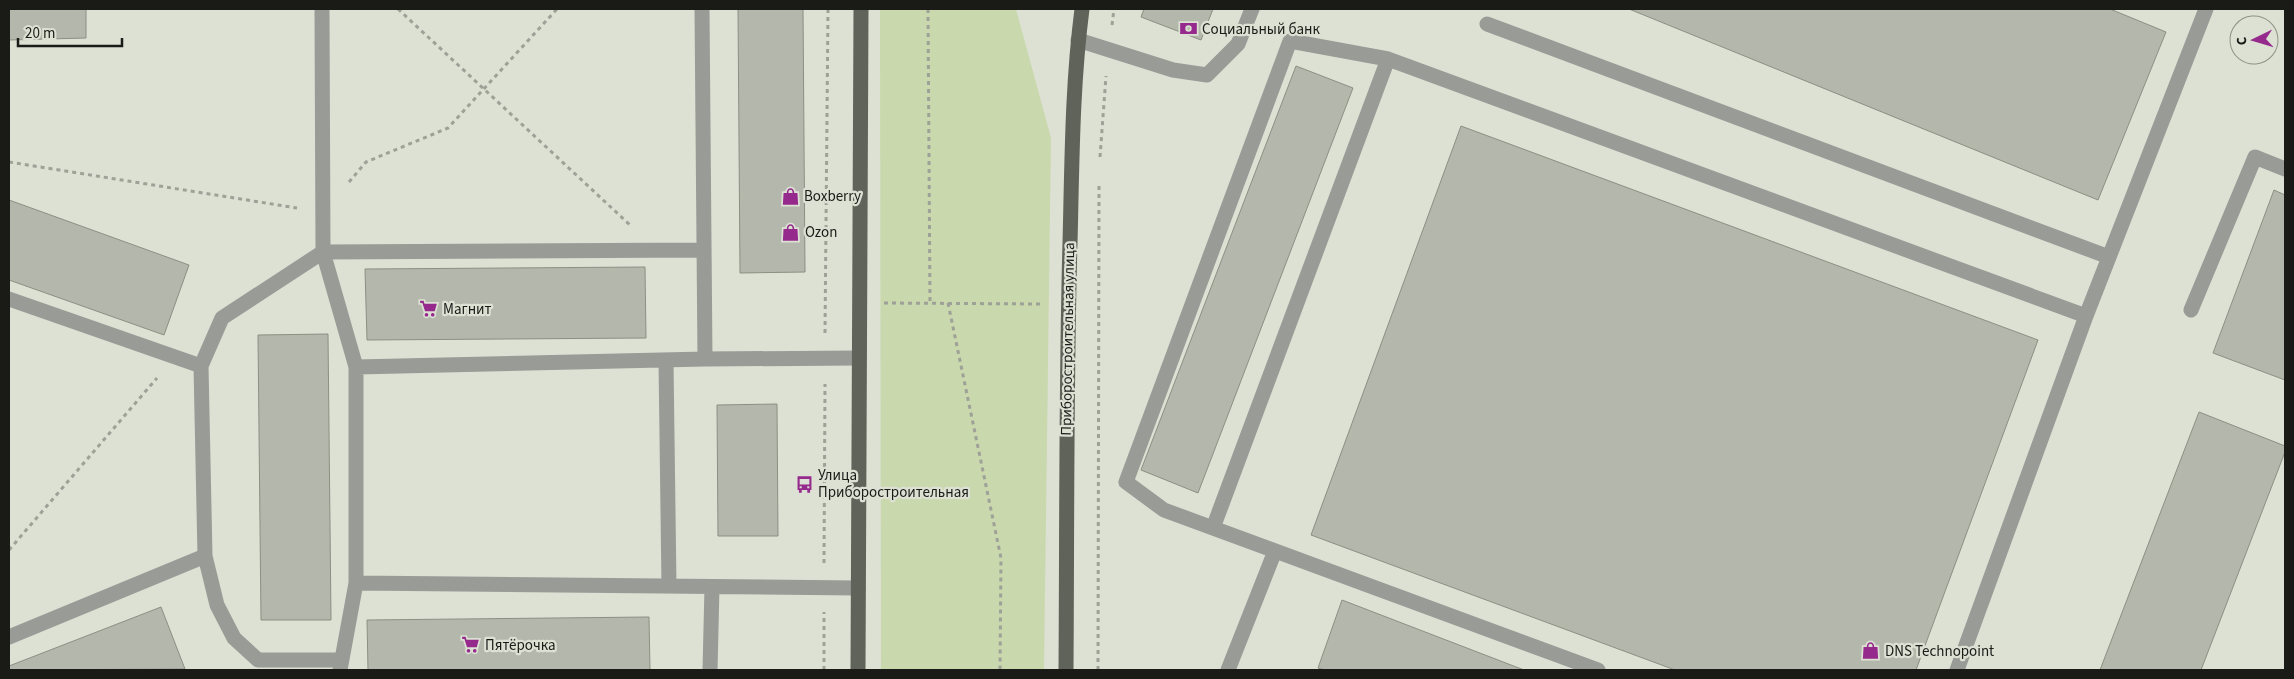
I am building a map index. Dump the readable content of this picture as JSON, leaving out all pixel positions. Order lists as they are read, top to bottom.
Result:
{
  "streets": {
    "main road": ["Приборостроительная улица"]
  },
  "places": {
    "bank": ["Социальный банк"],
    "shop": ["Boxberry", "Ozon", "DNS Technopoint"],
    "supermarket": ["Магнит", "Пятёрочка"],
    "bus stop": ["Улица Приборостроительная"]
  },
  "scale_bar": "20 m",
  "north": "left"
}
